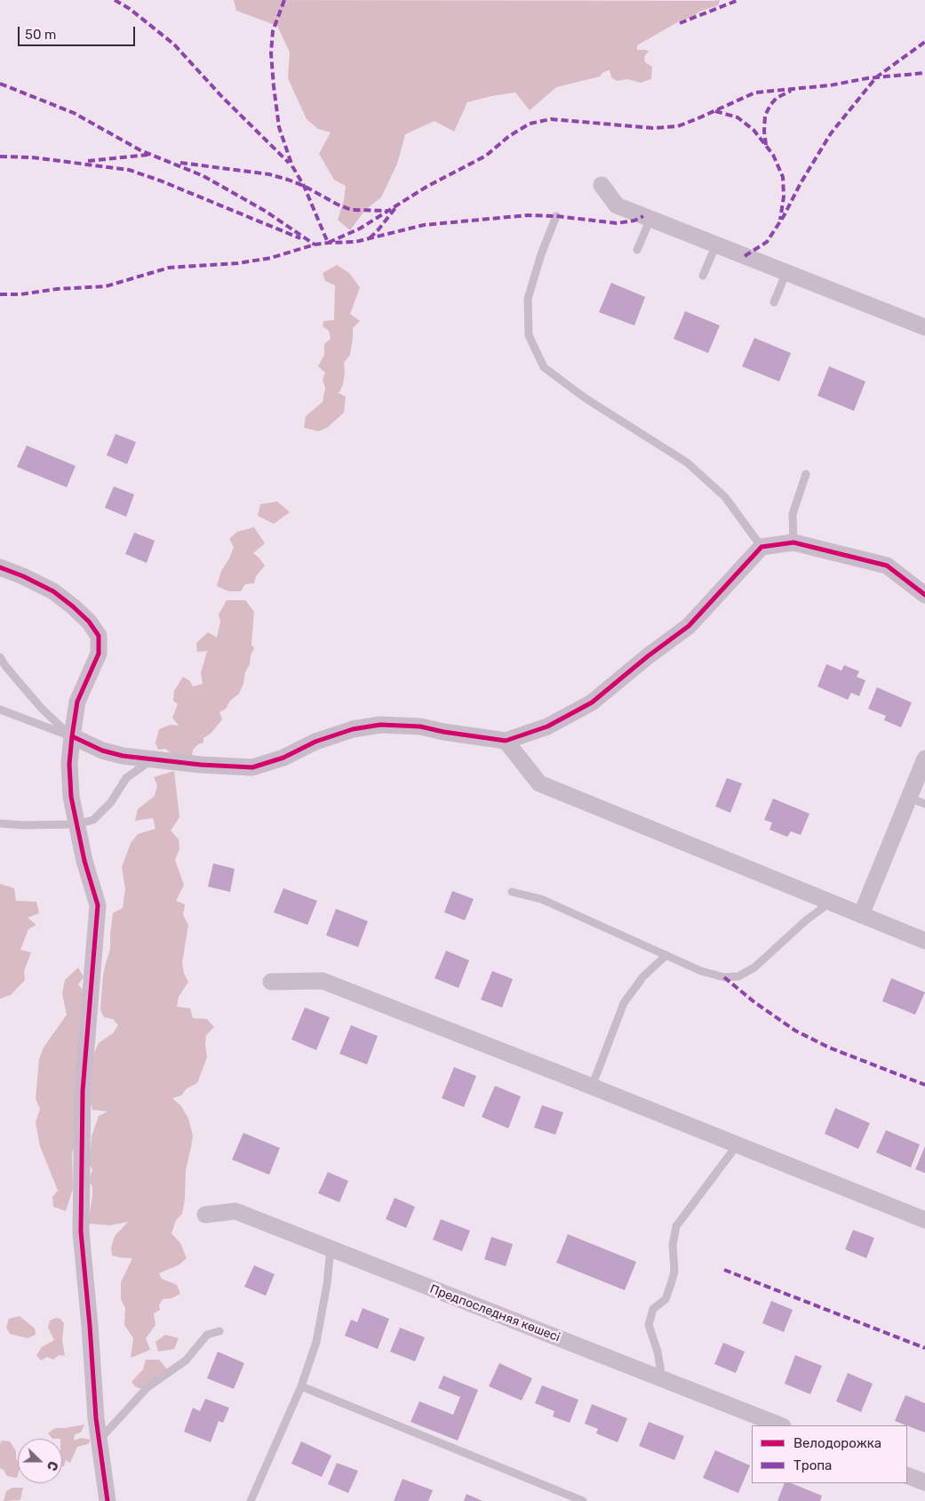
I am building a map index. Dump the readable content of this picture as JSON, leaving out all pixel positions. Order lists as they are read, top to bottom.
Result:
{
  "streets": {
    "street": ["Предпоследняя көшесі"]
  },
  "legend": ["Велодорожка", "Тропа"],
  "scale_bar": "50 m",
  "north": "right"
}
